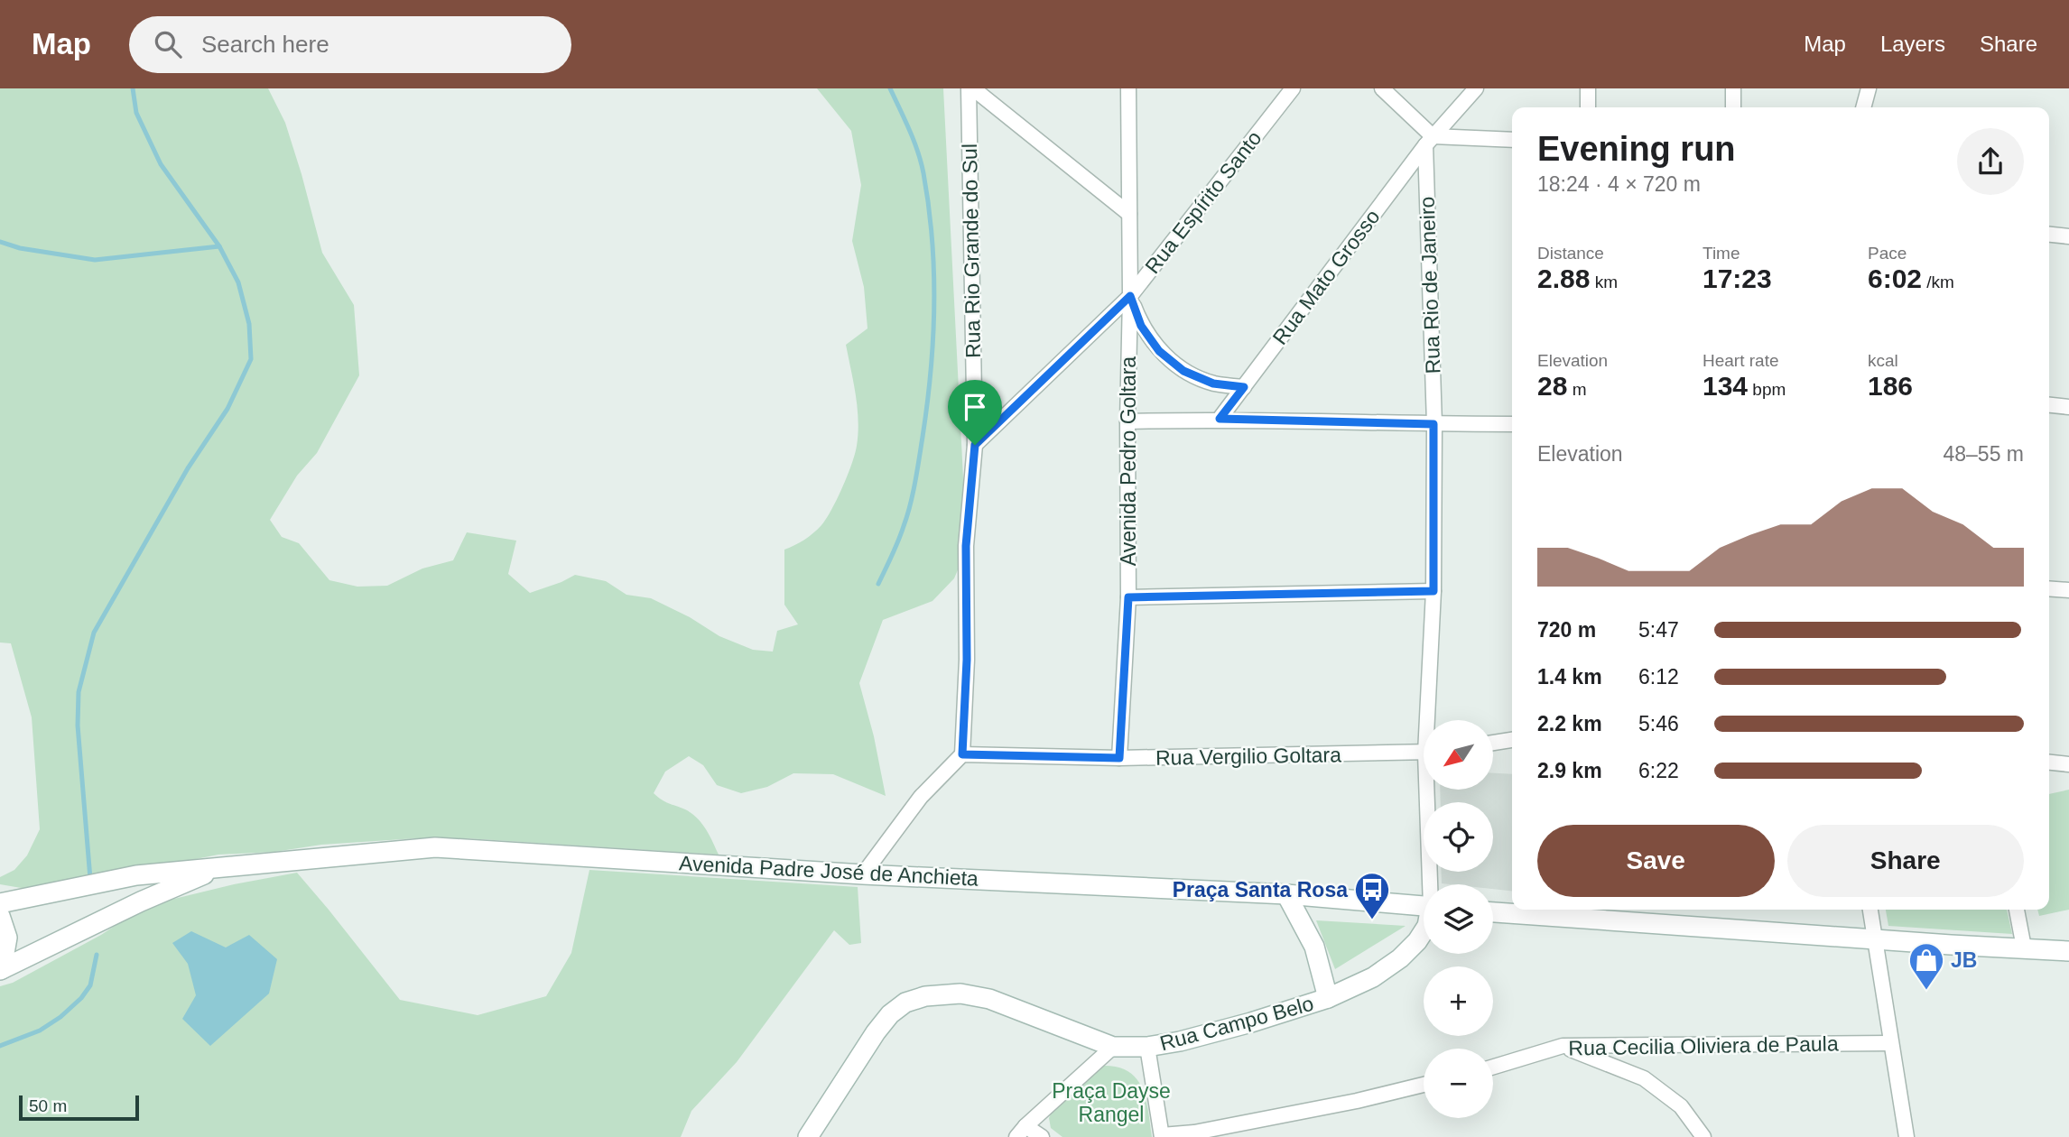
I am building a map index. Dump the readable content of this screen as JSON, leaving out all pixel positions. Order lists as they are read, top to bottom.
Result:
{
  "streets": {
    "main road": ["Avenida Padre José de Anchieta", "Rua Campo Belo"],
    "street": [
      "Rua Espírito Santo",
      "Rua Rio Grande do Sul",
      "Rua Mato Grosso",
      "Rua Rio de Janeiro",
      "Avenida Pedro Goltara",
      "Rua Vergilio Goltara",
      "Rua Cecilia Oliviera de Paula"
    ]
  },
  "crossings": [
    ["Rua Espírito Santo", "Rua Rio Grande do Sul"],
    ["Rua Espírito Santo", "Avenida Pedro Goltara"],
    ["Rua Rio Grande do Sul", "Rua Vergilio Goltara"],
    ["Rua Mato Grosso", "Rua Rio de Janeiro"],
    ["Avenida Pedro Goltara", "Rua Vergilio Goltara"],
    ["Avenida Padre José de Anchieta", "Rua Campo Belo"]
  ],
  "parks": ["Praça Dayse Rangel"],
  "places": {
    "bus stop": ["Praça Santa Rosa"],
    "shop": ["JB"]
  },
  "scale_bar": "50 m",
  "north": "bottom left",
  "page": {
    "header": "Map",
    "search": "Search here",
    "nav": ["Map", "Layers", "Share"],
    "heading": ["Evening run", "18:24 · 4 × 720 m"],
    "stats": [
      ["Distance", "2.88 km"],
      ["Time", "17:23"],
      ["Pace", "6:02 /km"],
      ["Elevation", "28 m"],
      ["Heart rate", "134 bpm"],
      ["kcal", "186"]
    ],
    "chart": ["Elevation", "48–55 m"],
    "list": [
      {
        "name": "720 m",
        "note": "5:47"
      },
      {
        "name": "1.4 km",
        "note": "6:12"
      },
      {
        "name": "2.2 km",
        "note": "5:46"
      },
      {
        "name": "2.9 km",
        "note": "6:22"
      }
    ],
    "map_buttons": ["+", "−"],
    "buttons": ["Save", "Share"],
    "scale": "50 m"
  }
}
